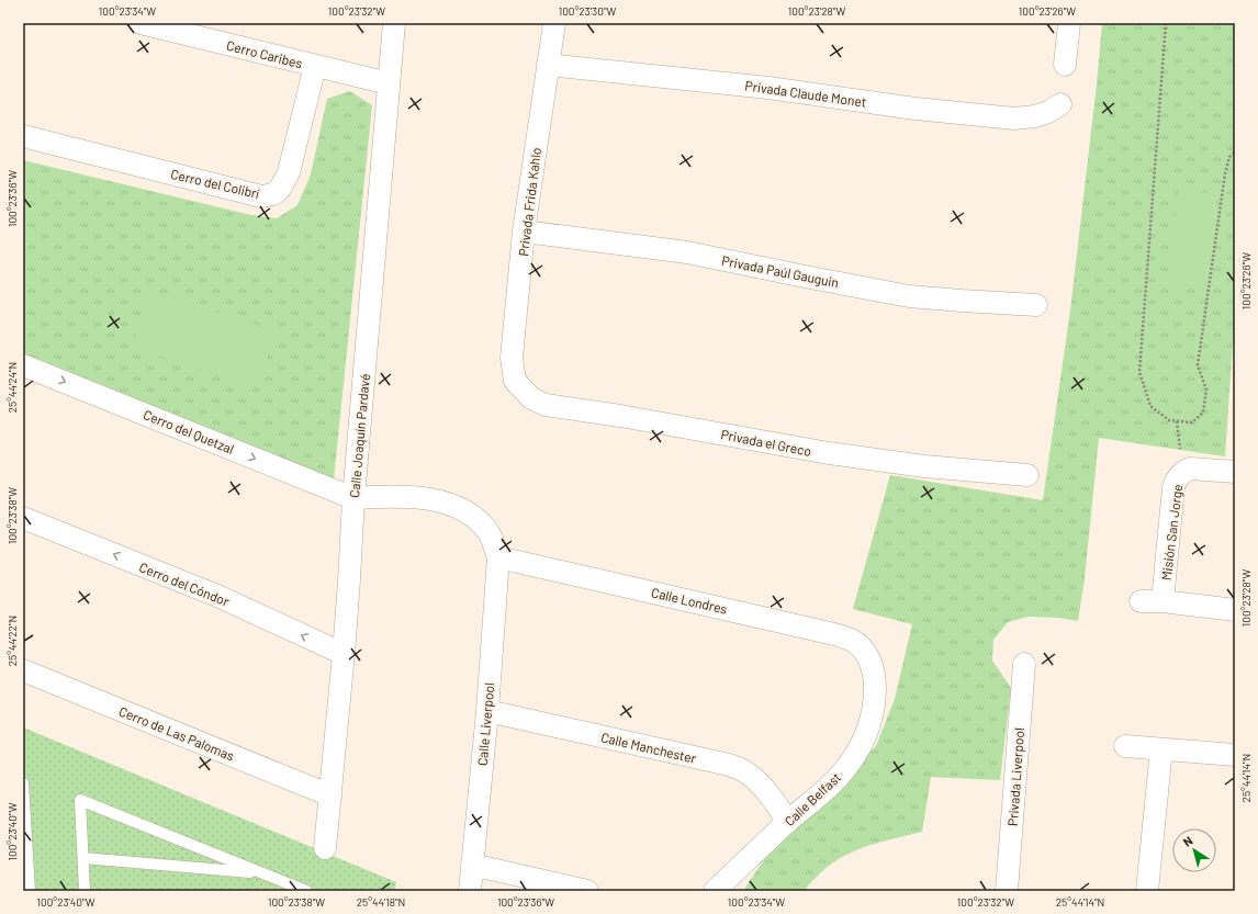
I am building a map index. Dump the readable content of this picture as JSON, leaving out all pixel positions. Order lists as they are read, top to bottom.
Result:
{
  "streets": {
    "street": [
      "Cerro Caribes",
      "Privada Claude Monet",
      "Cerro del Colibrí",
      "Privada Frida Kahlo",
      "Privada Paúl Gauguin",
      "Cerro del Quetzal",
      "Calle Joaquín Pardavé",
      "Privada el Greco",
      "Misión San Jorge",
      "Cerro del Cóndor",
      "Calle Londres",
      "Calle Liverpool",
      "Cerro de Las Palomas",
      "Calle Manchester",
      "Privada Liverpool",
      "Calle Belfast"
    ]
  },
  "crossings": [
    ["Cerro Caribes", "Cerro del Colibrí"],
    ["Cerro Caribes", "Calle Joaquín Pardavé"],
    ["Privada Claude Monet", "Privada Frida Kahlo"],
    ["Privada Frida Kahlo", "Privada Paúl Gauguin"],
    ["Privada Frida Kahlo", "Privada el Greco"],
    ["Cerro del Quetzal", "Calle Joaquín Pardavé"],
    ["Calle Joaquín Pardavé", "Cerro del Cóndor"],
    ["Calle Joaquín Pardavé", "Cerro de Las Palomas"],
    ["Calle Londres", "Calle Liverpool"],
    ["Calle Londres", "Calle Belfast"],
    ["Calle Liverpool", "Calle Manchester"],
    ["Calle Manchester", "Calle Belfast"]
  ],
  "one_way": ["Cerro del Quetzal", "Cerro del Cóndor"],
  "north": "top left",
  "coordinates": [
    "100°23'34\"W",
    "100°23'32\"W",
    "100°23'30\"W",
    "100°23'28\"W",
    "100°23'26\"W",
    "100°23'36\"W",
    "25°44'24\"N",
    "100°23'38\"W",
    "25°44'22\"N",
    "25°44'14\"N",
    "100°23'40\"W",
    "25°44'18\"N"
  ]
}
